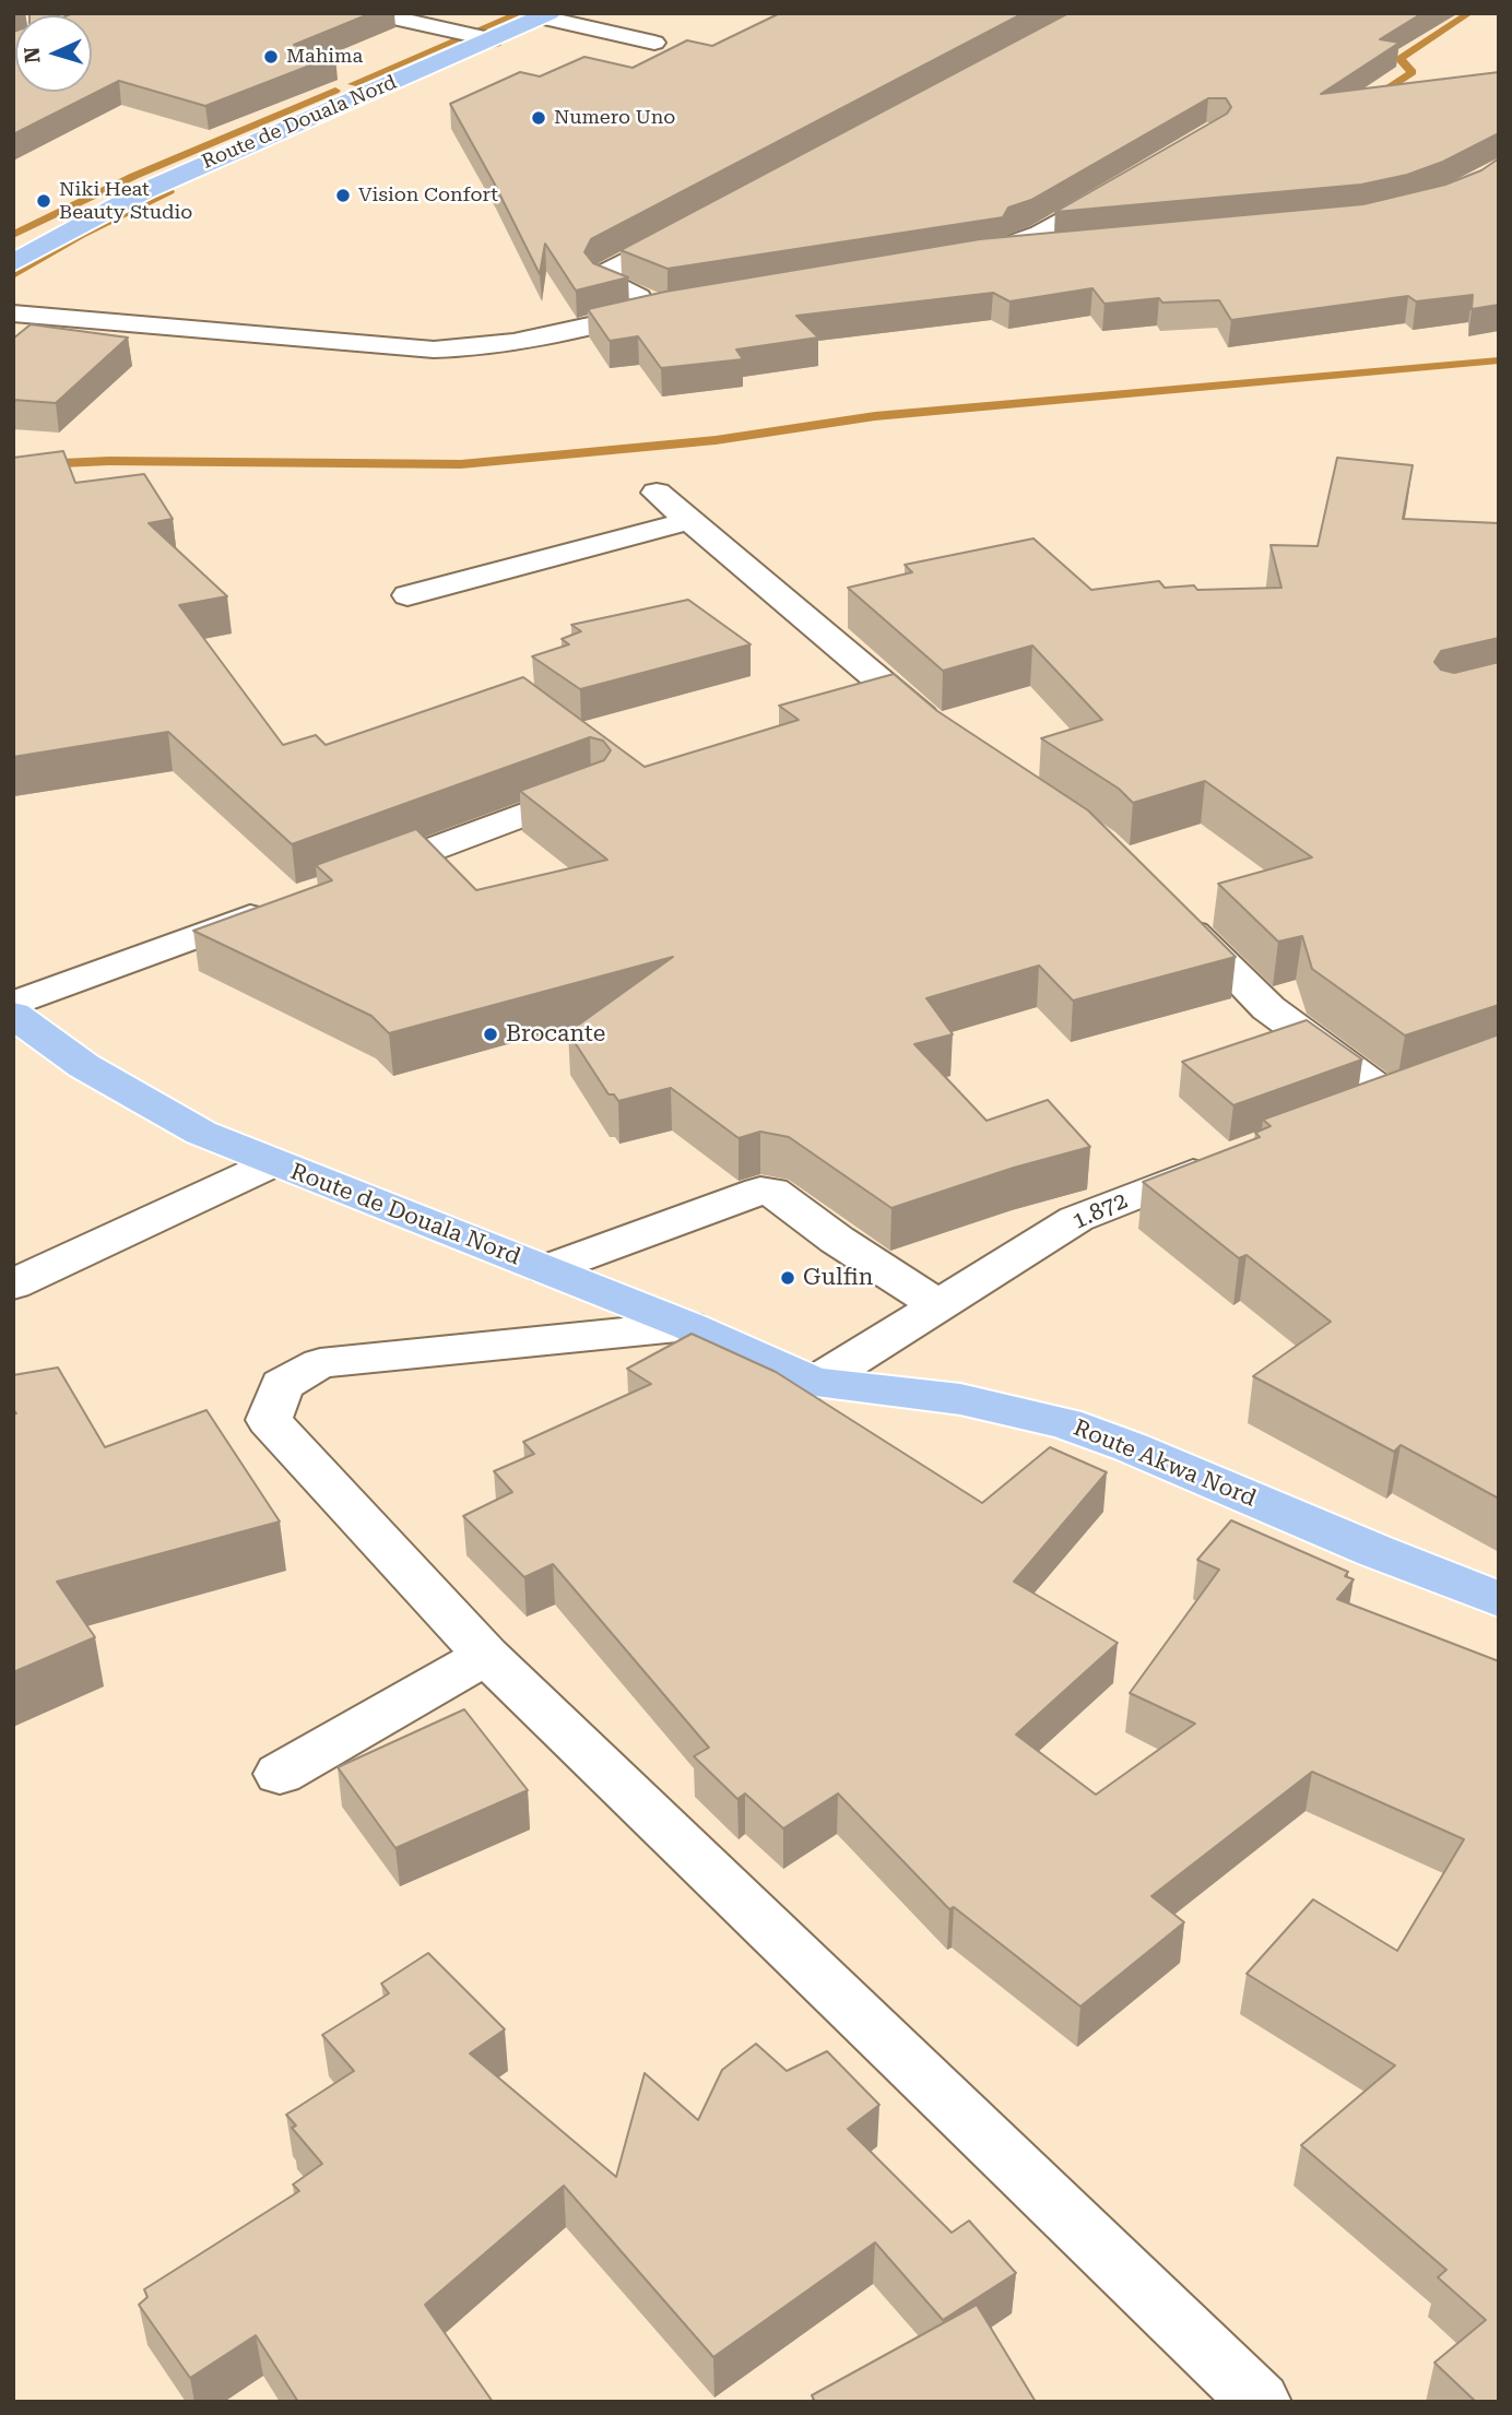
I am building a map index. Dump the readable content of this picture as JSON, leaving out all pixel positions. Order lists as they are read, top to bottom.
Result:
{
  "streets": {
    "main road": ["Route de Douala Nord", "Route Akwa Nord"],
    "street": ["1.872"]
  },
  "crossings": [
    ["Route de Douala Nord", "1.872"],
    ["Route de Douala Nord", "Route Akwa Nord"],
    ["1.872", "Route Akwa Nord"]
  ],
  "places": [
    "Mahima",
    "Numero Uno",
    "Vision Confort",
    "Niki Heat Beauty Studio",
    "Brocante",
    "Gulfin"
  ],
  "north": "left"
}
